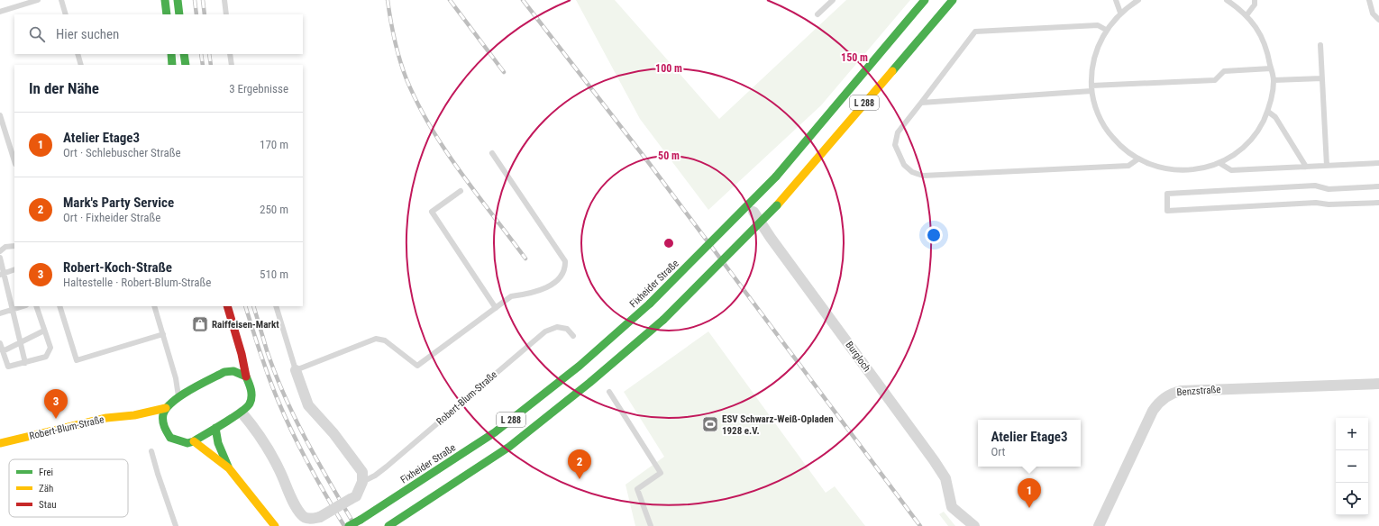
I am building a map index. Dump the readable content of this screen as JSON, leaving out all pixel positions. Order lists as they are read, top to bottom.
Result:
{
  "streets": {
    "main road": ["L 288", "Fixheider Straße", "Robert-Blum-Straße"],
    "street": ["Burgloch", "Benzstraße"]
  },
  "places": {
    "shop": ["Raiffeisen-Markt"],
    "sports": ["ESV Schwarz-Weiß-Opladen 1928 e.V."]
  },
  "legend": ["Frei", "Zäh", "Stau"],
  "page": {
    "search": "Hier suchen",
    "heading": ["In der Nähe", "3 Ergebnisse"],
    "list": [
      {
        "mark": "1",
        "name": "Atelier Etage3",
        "note": "Ort · Schlebuscher Straße",
        "value": "170 m"
      },
      {
        "mark": "2",
        "name": "Mark's Party Service",
        "note": "Ort · Fixheider Straße",
        "value": "250 m"
      },
      {
        "mark": "3",
        "name": "Robert-Koch-Straße",
        "note": "Haltestelle · Robert-Blum-Straße",
        "value": "510 m"
      }
    ],
    "pins": ["3", "2", "1"],
    "map_buttons": ["+", "−"],
    "popup": ["Atelier Etage3", "Ort"]
  },
  "rings": ["150 m", "100 m", "50 m"]
}
